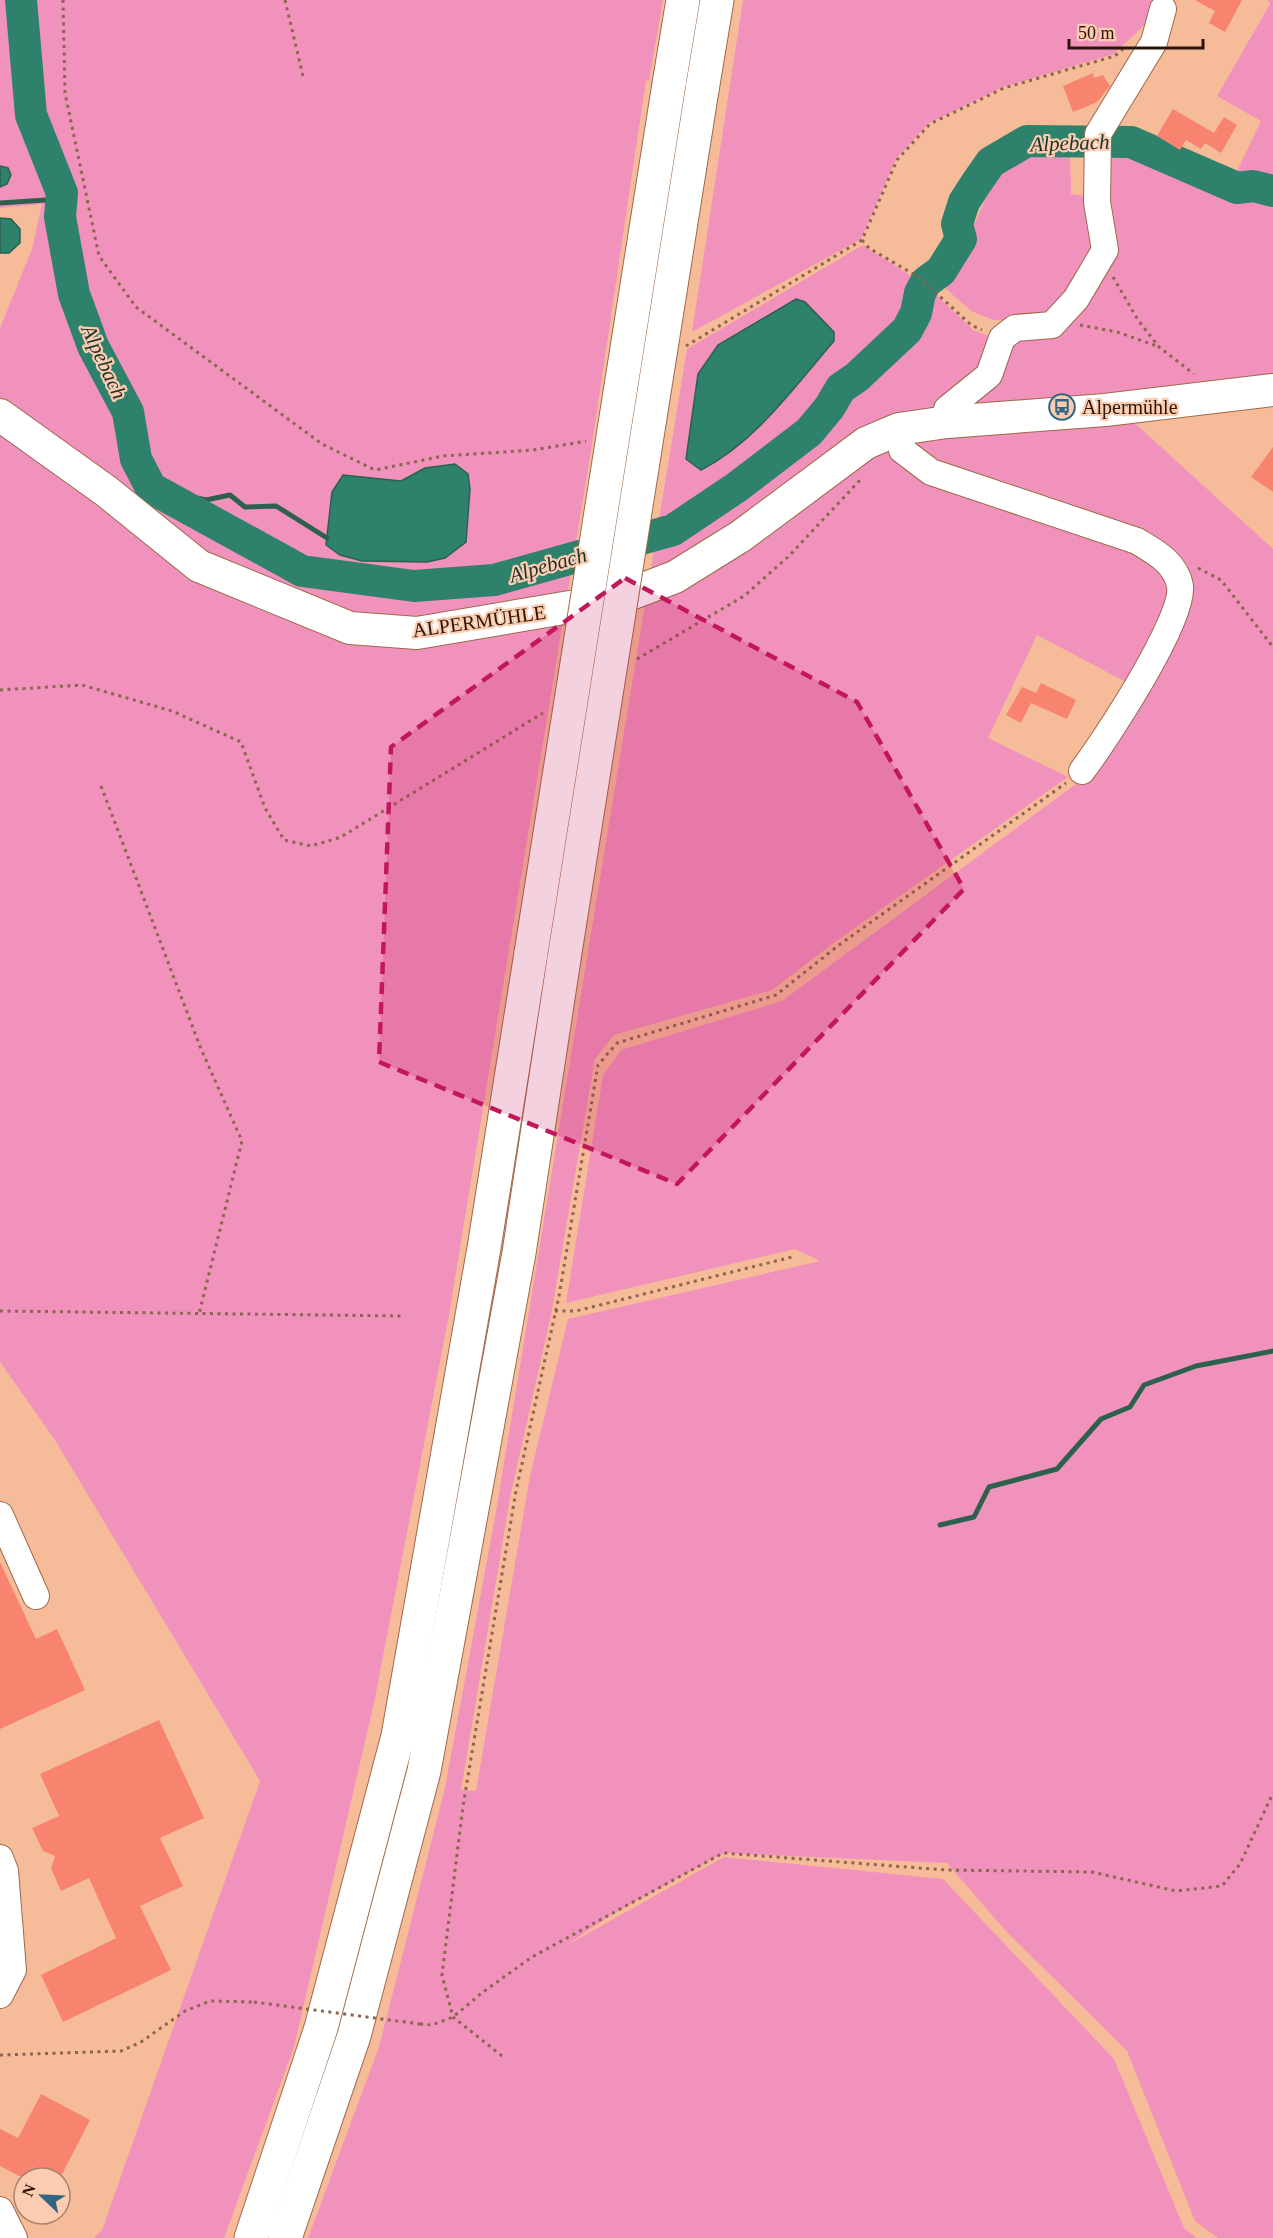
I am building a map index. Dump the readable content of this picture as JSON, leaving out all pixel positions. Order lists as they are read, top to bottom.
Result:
{
  "streets": {
    "main road": ["ALPERMÜHLE"]
  },
  "water": ["Alpebach"],
  "places": {
    "bus stop": ["Alpermühle"]
  },
  "scale_bar": "50 m",
  "north": "top left"
}
